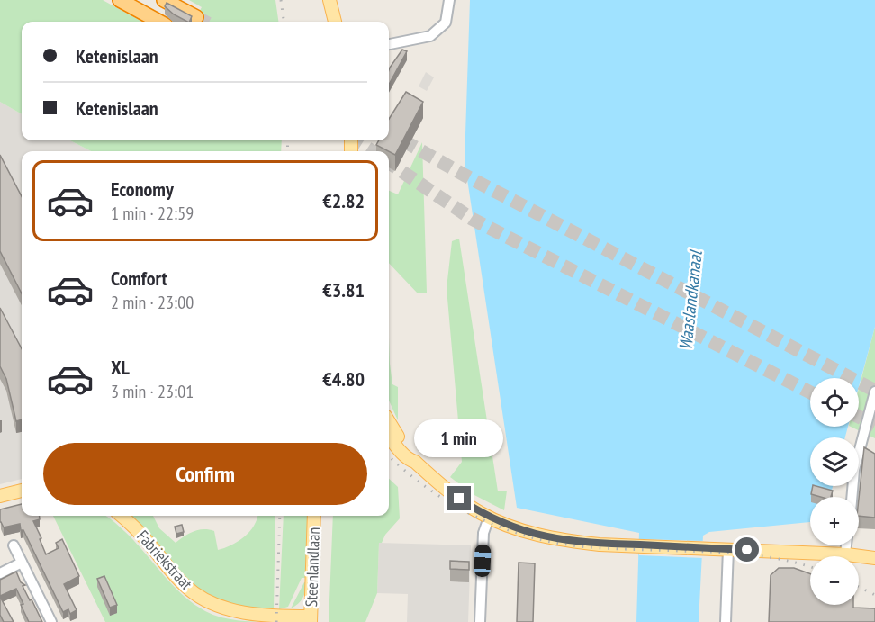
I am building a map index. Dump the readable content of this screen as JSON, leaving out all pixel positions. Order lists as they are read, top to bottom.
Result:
{
  "streets": {
    "main road": ["Fabriekstraat", "Steenlandlaan"]
  },
  "crossings": [
    ["Fabriekstraat", "Steenlandlaan"]
  ],
  "water": ["Waaslandkanaal"],
  "page": {
    "banner": ["Ketenislaan", "Ketenislaan"],
    "list": [
      {
        "name": "Economy",
        "note": "1 min · 22:59",
        "value": "€2.82"
      },
      {
        "name": "Comfort",
        "note": "2 min · 23:00",
        "value": "€3.81"
      },
      {
        "name": "XL",
        "note": "3 min · 23:01",
        "value": "€4.80"
      }
    ],
    "map_buttons": ["+", "−"],
    "bubble": "1 min",
    "buttons": "Confirm"
  }
}
